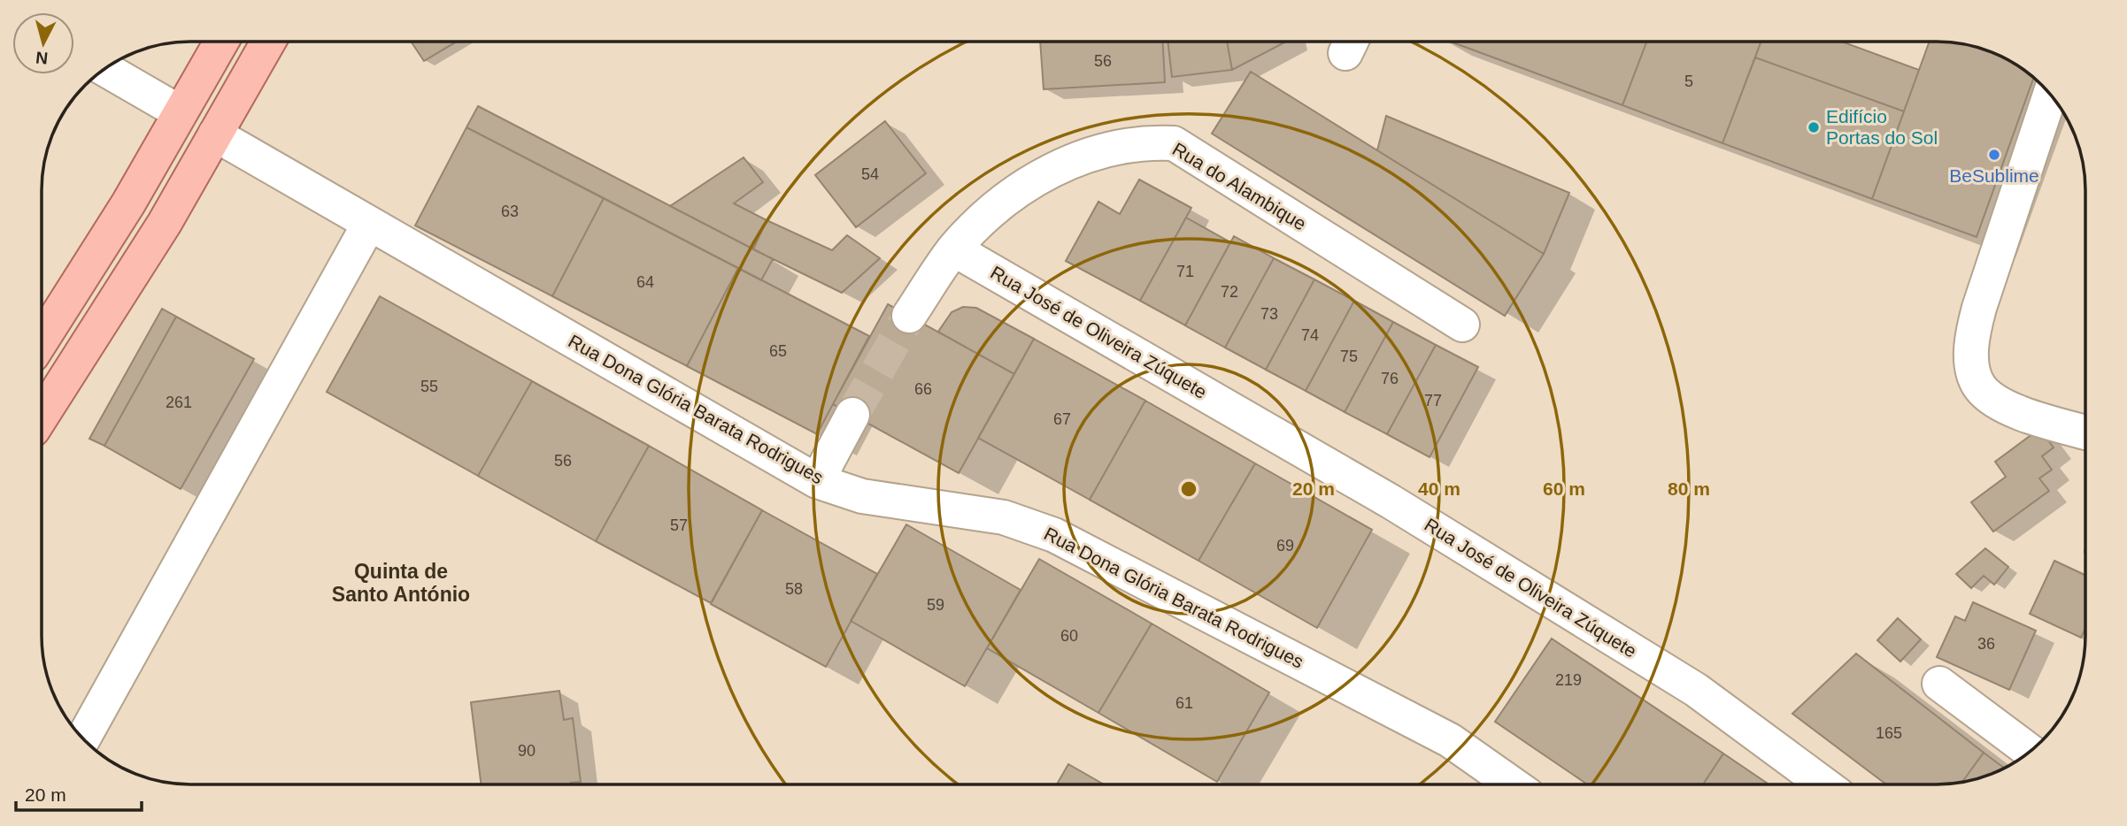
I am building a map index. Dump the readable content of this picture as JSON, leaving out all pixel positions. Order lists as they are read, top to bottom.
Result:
{
  "streets": {
    "street": ["Rua do Alambique", "Rua José de Oliveira Zúquete", "Rua Dona Glória Barata Rodrigues"]
  },
  "crossings": [
    ["Rua do Alambique", "Rua José de Oliveira Zúquete"]
  ],
  "districts": ["Quinta de Santo António"],
  "places": ["Edifício Portas do Sol", "BeSublime"],
  "house_numbers": [
    "56",
    "5",
    "54",
    "63",
    "71",
    "64",
    "72",
    "73",
    "74",
    "65",
    "75",
    "76",
    "55",
    "66",
    "77",
    "261",
    "67",
    "56",
    "57",
    "69",
    "58",
    "59",
    "60",
    "36",
    "219",
    "61",
    "165",
    "90"
  ],
  "scale_bar": "20 m",
  "north": "bottom",
  "rings": [
    "20 m",
    "40 m",
    "60 m",
    "80 m"
  ]
}
